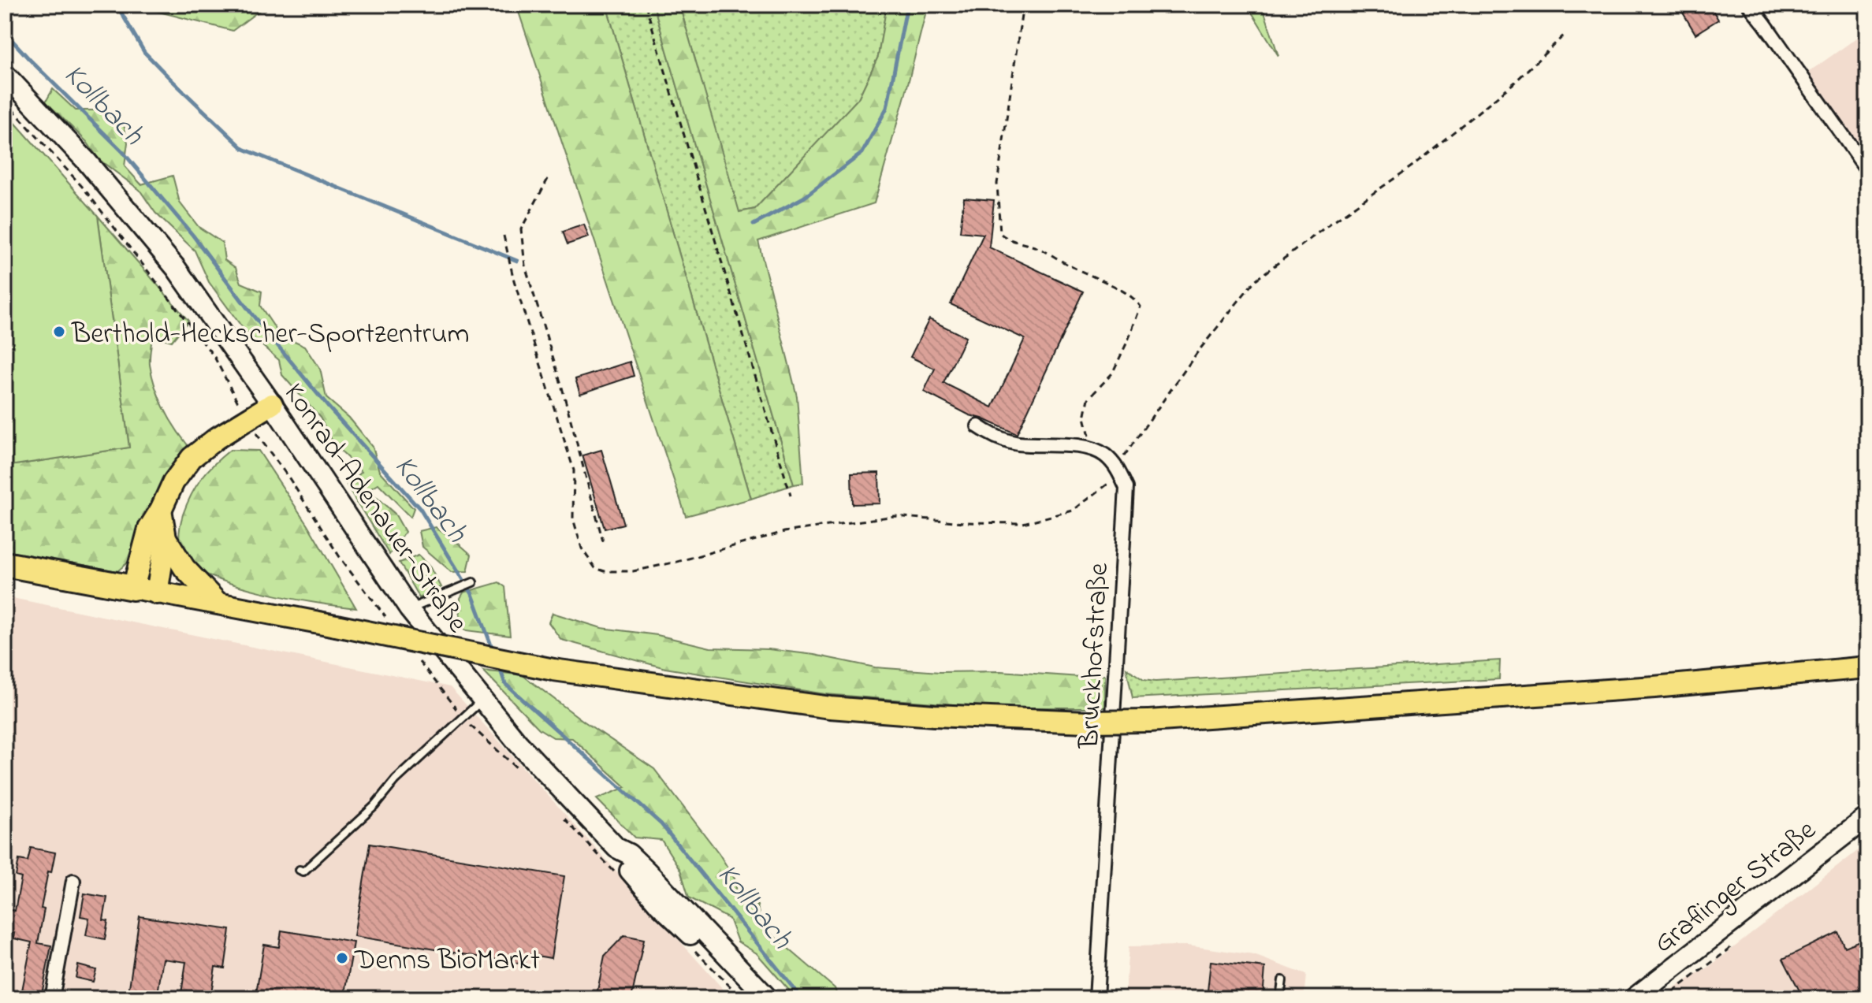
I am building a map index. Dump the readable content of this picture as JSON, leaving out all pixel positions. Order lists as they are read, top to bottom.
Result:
{
  "streets": {
    "street": ["Konrad-Adenauer-Straße", "Bruckhofstraße", "Graflinger Straße"]
  },
  "water": ["Kollbach"],
  "places": ["Berthold-Heckscher-Sportzentrum", "Denns BioMarkt"]
}
